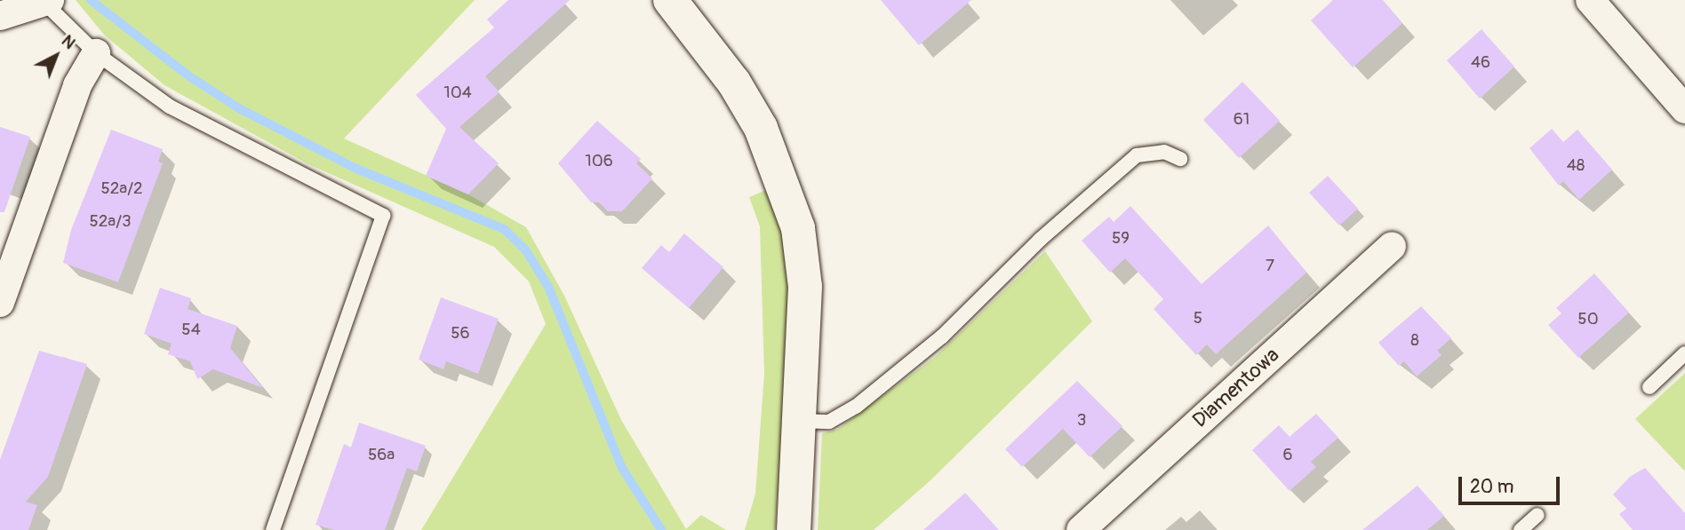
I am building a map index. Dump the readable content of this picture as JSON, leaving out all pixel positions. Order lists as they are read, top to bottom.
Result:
{
  "streets": {
    "street": ["Diamentowa"]
  },
  "house_numbers": [
    "46",
    "104",
    "61",
    "106",
    "48",
    "52a/2",
    "52a/3",
    "59",
    "7",
    "5",
    "50",
    "54",
    "56",
    "8",
    "3",
    "56a",
    "6"
  ],
  "scale_bar": "20 m",
  "north": "top right"
}
